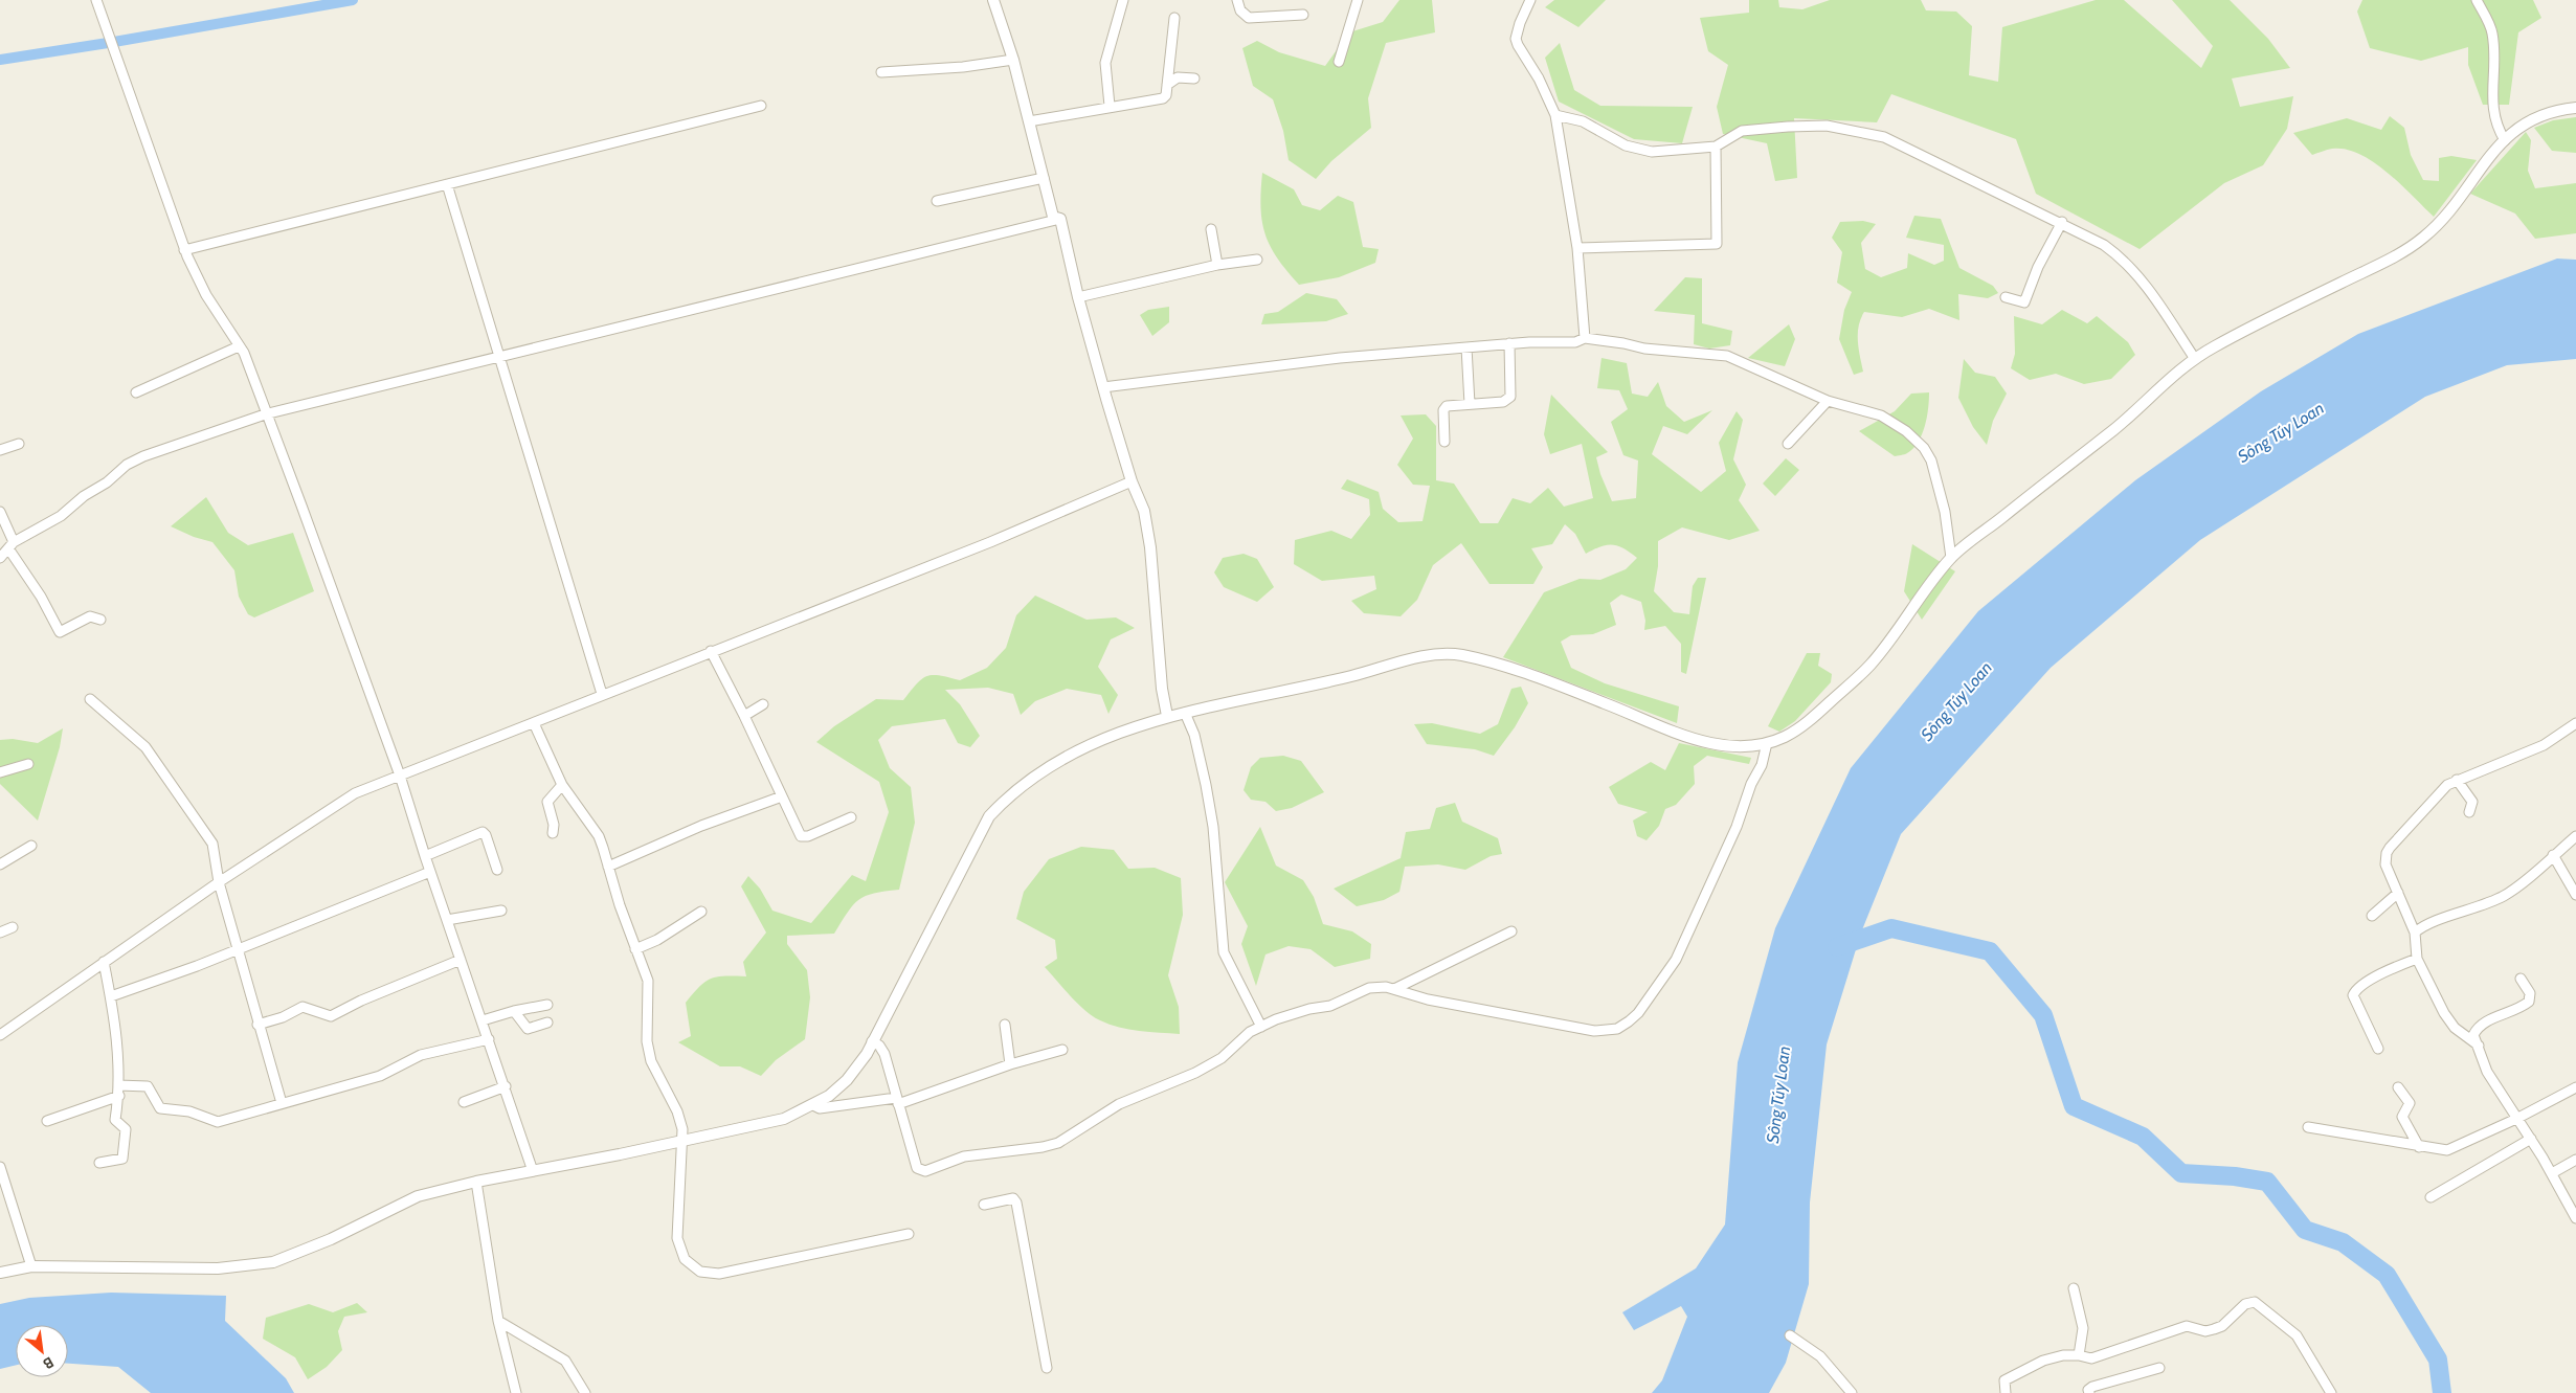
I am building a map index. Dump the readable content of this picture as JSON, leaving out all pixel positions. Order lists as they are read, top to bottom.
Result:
{
  "water": ["Sông Túy Loan"],
  "north": "bottom right"
}
